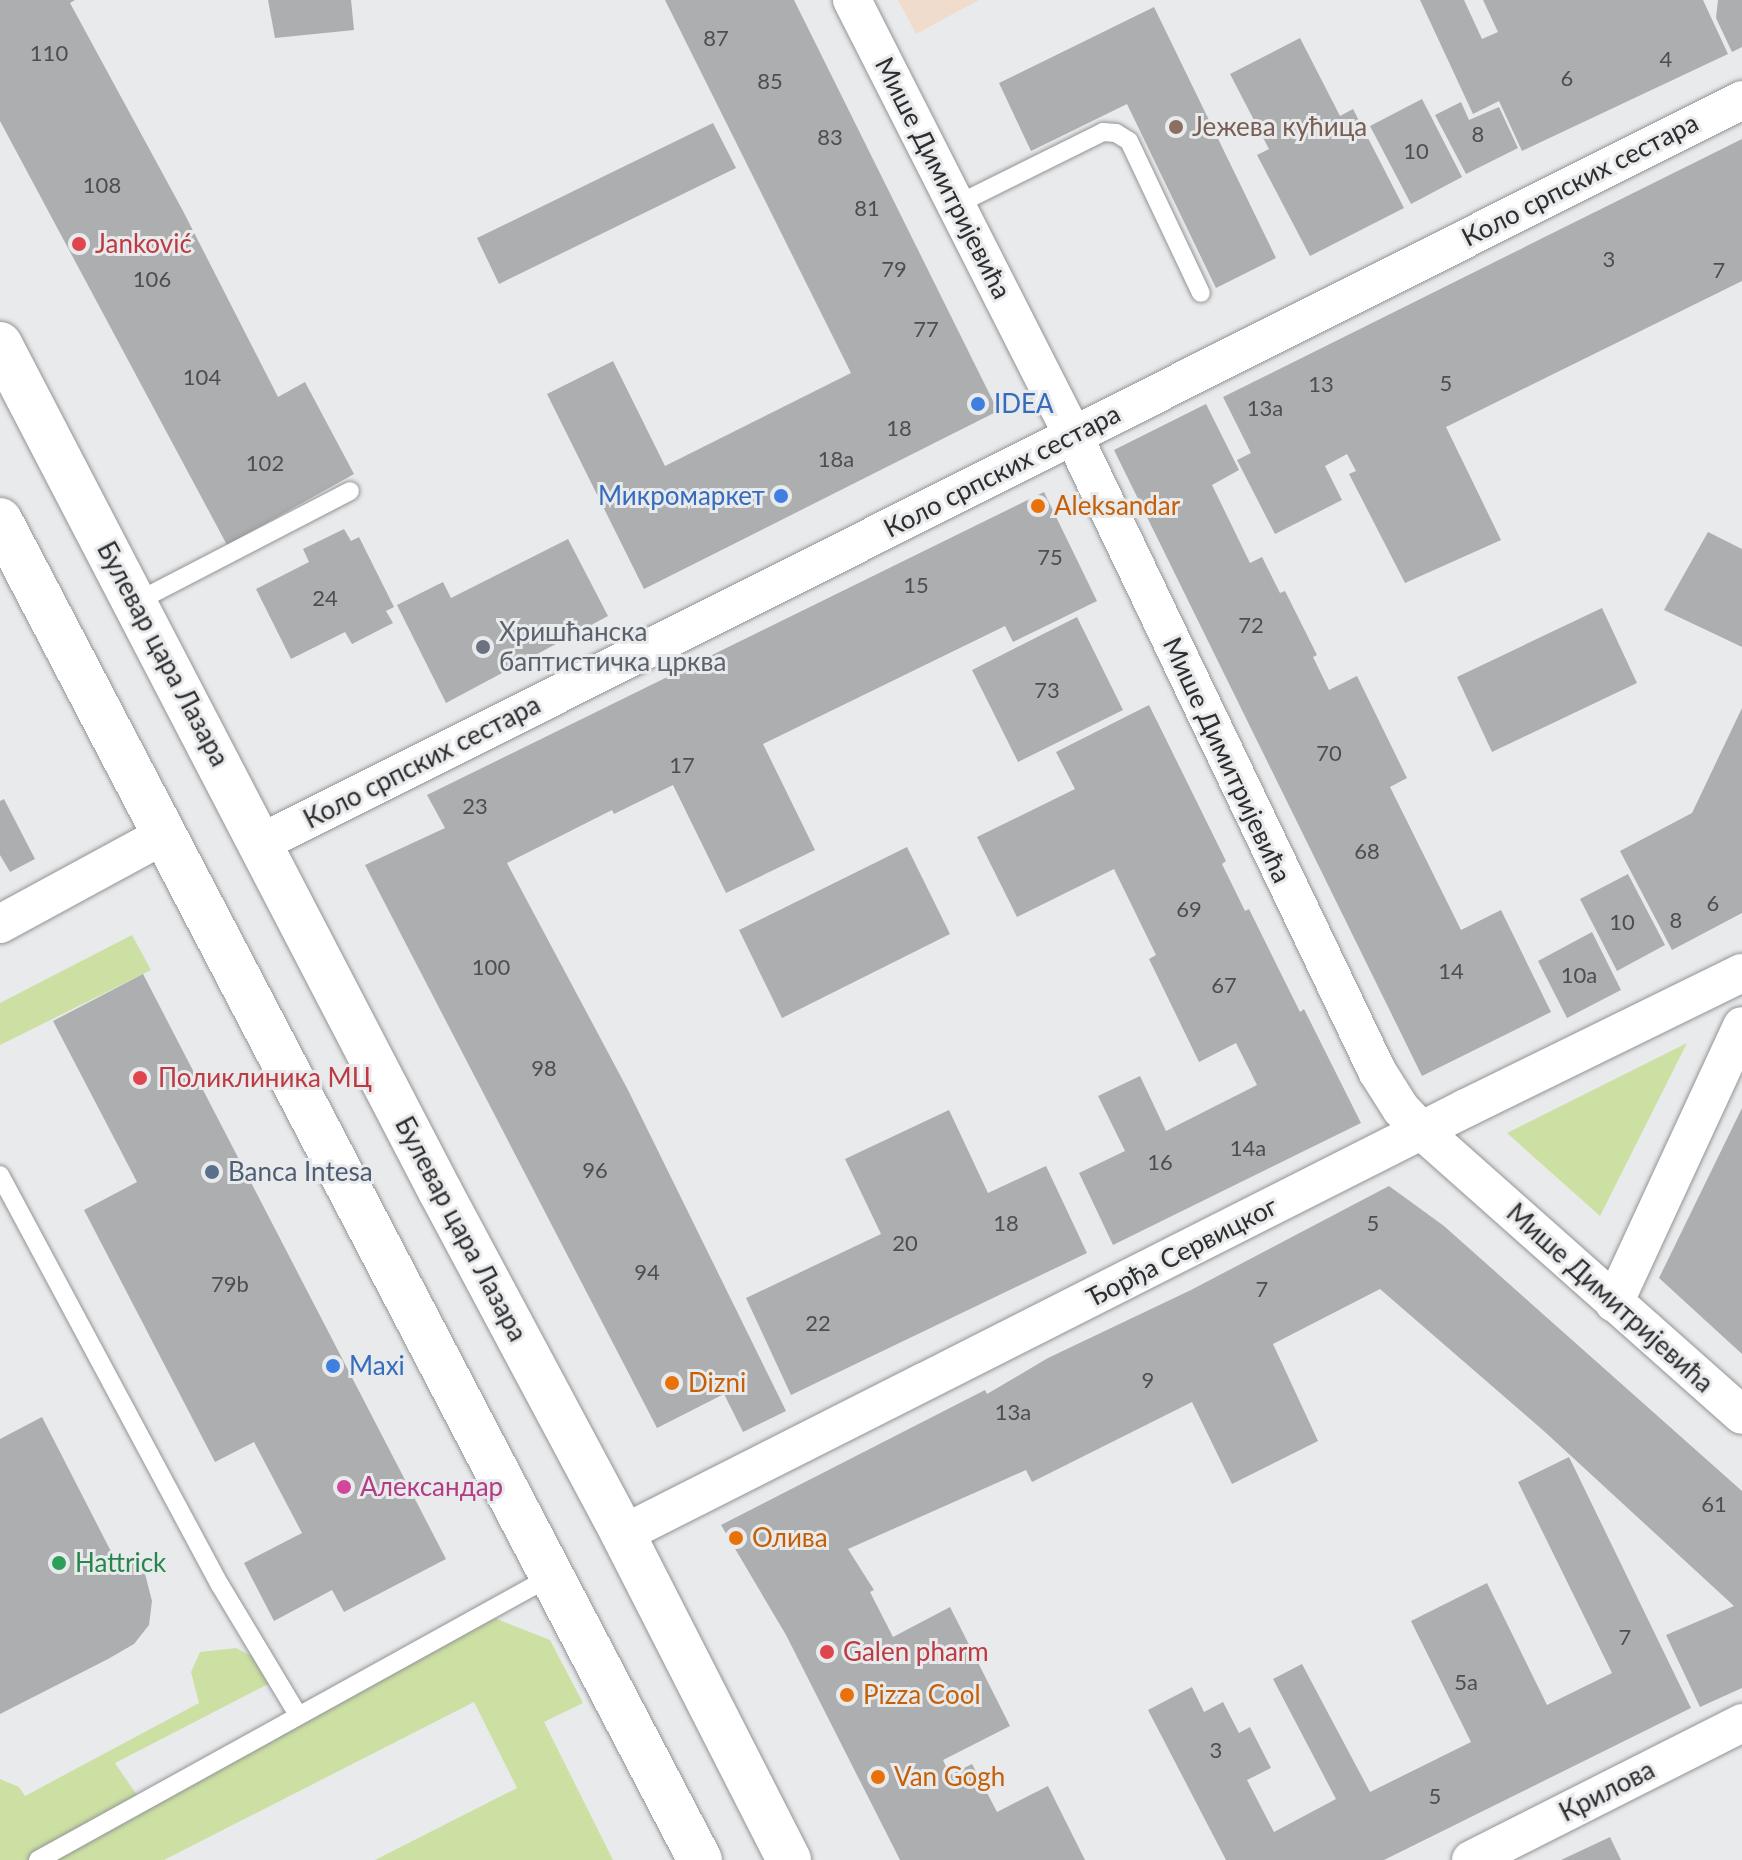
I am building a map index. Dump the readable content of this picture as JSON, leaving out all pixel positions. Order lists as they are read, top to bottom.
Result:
{
  "streets": {
    "main road": ["Булевар цара Лазара"],
    "street": [
      "Мише Димитријевића",
      "Коло српских сестара",
      "Ђорђа Сервицког",
      "Крилова"
    ]
  },
  "crossings": [
    ["Мише Димитријевића", "Коло српских сестара"],
    ["Мише Димитријевића", "Ђорђа Сервицког"],
    ["Коло српских сестара", "Булевар цара Лазара"],
    ["Булевар цара Лазара", "Ђорђа Сервицког"]
  ],
  "places": [
    "Јежева кућица",
    "Janković",
    "IDEA",
    "Микромаркет",
    "Aleksandar",
    "Хришћанска баптистичка црква",
    "Поликлиника МЦ",
    "Banca Intesa",
    "Maxi",
    "Dizni",
    "Александар",
    "Олива",
    "Hattrick",
    "Galen pharm",
    "Pizza Cool",
    "Van Gogh"
  ],
  "house_numbers": [
    "87",
    "110",
    "4",
    "6",
    "85",
    "8",
    "83",
    "10",
    "108",
    "81",
    "3",
    "79",
    "7",
    "106",
    "77",
    "104",
    "5",
    "13",
    "13a",
    "18",
    "18a",
    "102",
    "75",
    "15",
    "24",
    "72",
    "73",
    "70",
    "17",
    "23",
    "68",
    "6",
    "69",
    "8",
    "10",
    "100",
    "14",
    "10a",
    "67",
    "98",
    "14a",
    "16",
    "96",
    "18",
    "5",
    "20",
    "94",
    "79b",
    "7",
    "22",
    "9",
    "13a",
    "61",
    "7",
    "5a",
    "3",
    "5"
  ]
}
